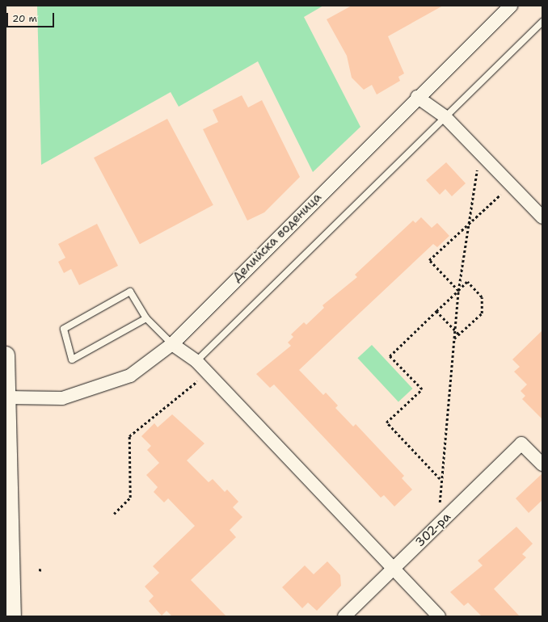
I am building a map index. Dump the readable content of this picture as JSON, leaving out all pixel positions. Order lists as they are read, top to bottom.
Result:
{
  "streets": {
    "street": ["Делийска воденица", "302-ра"]
  },
  "scale_bar": "20 m"
}
